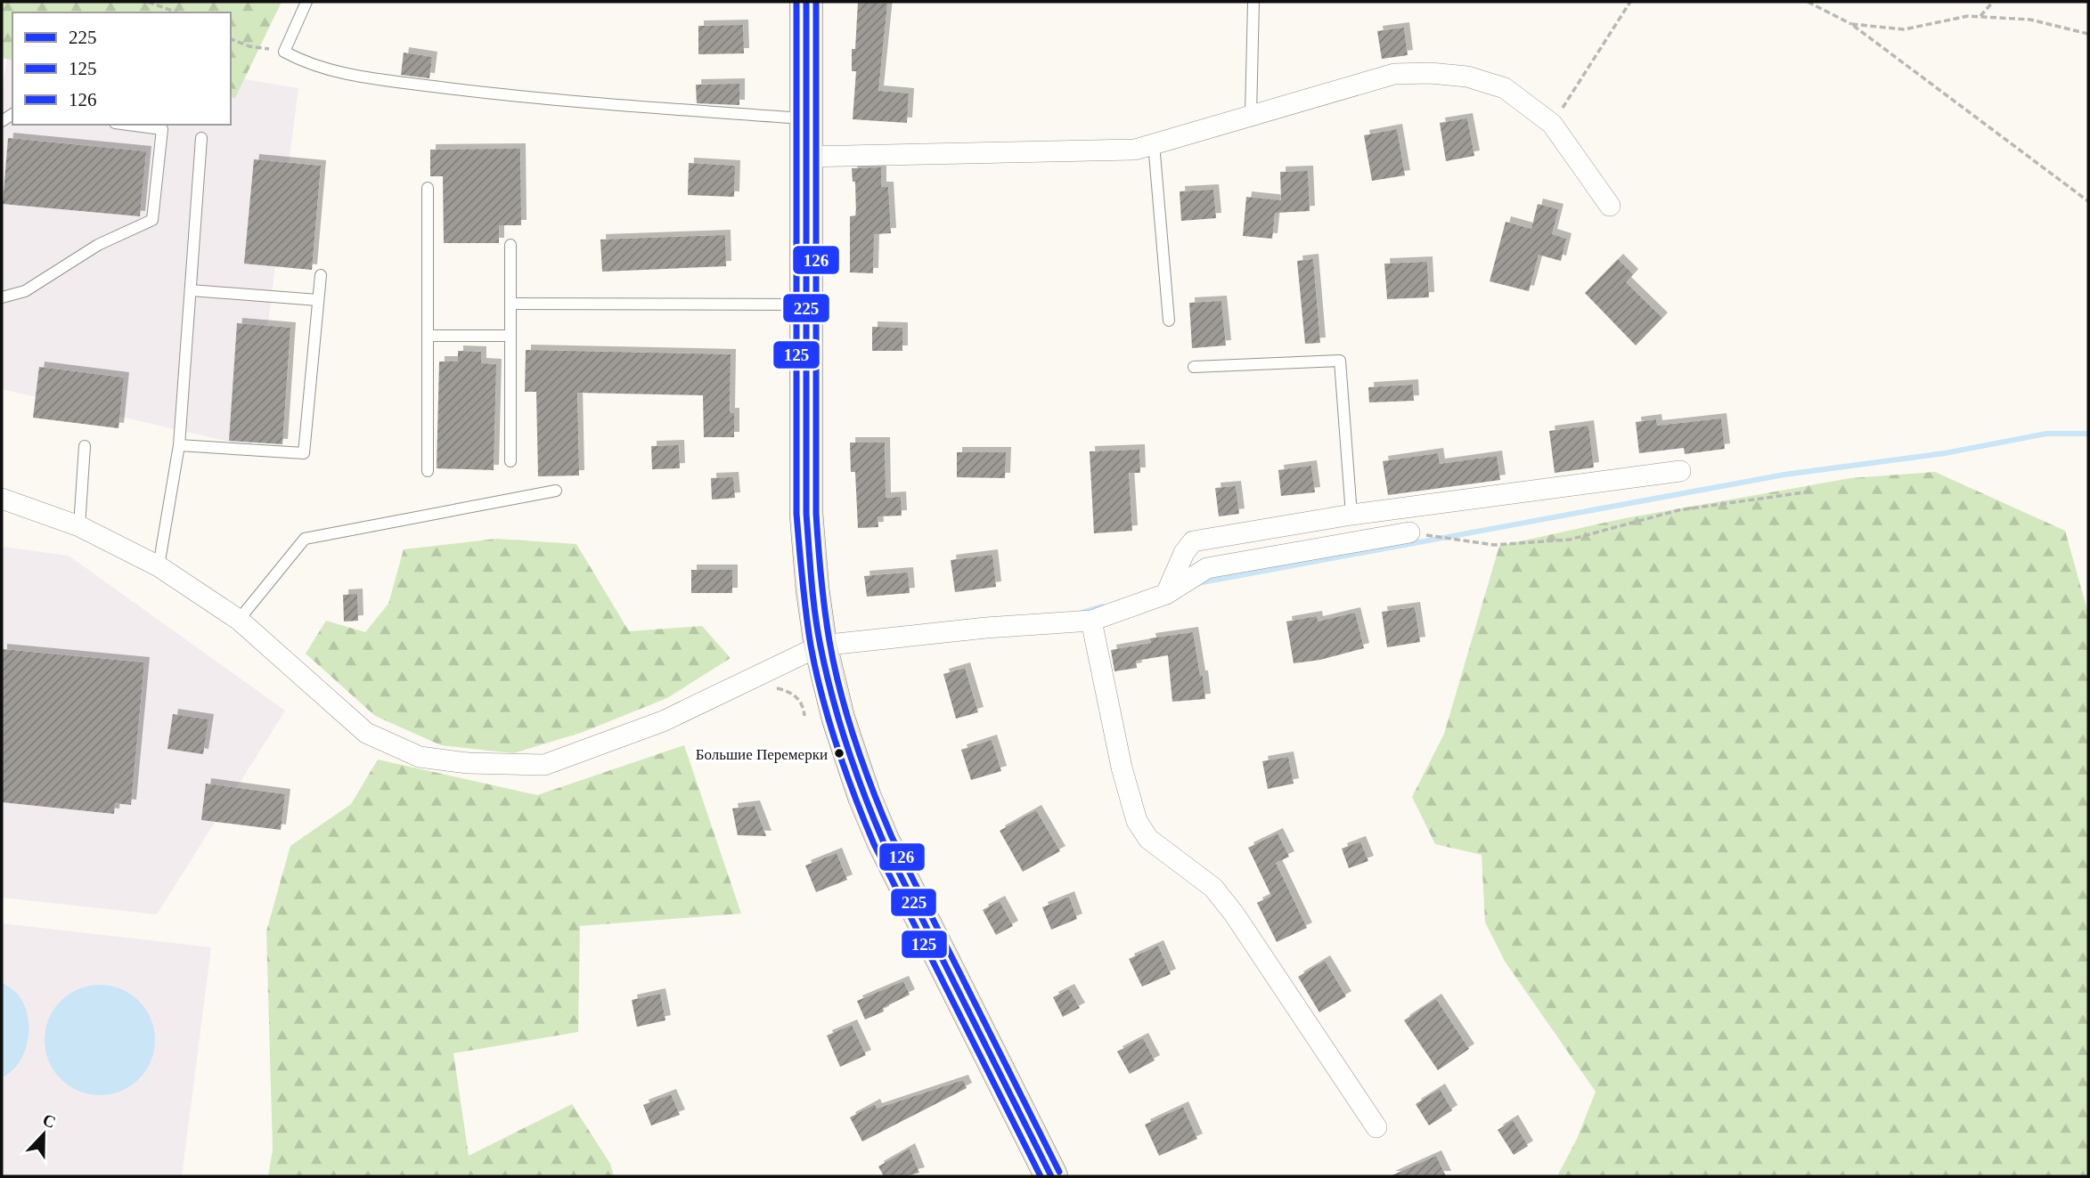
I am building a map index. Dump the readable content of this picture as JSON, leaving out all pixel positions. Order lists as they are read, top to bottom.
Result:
{
  "places": ["Большие Перемерки"],
  "lines": ["transit line 225", "transit line 125", "transit line 126"],
  "legend": ["225", "125", "126"],
  "north": "top"
}
